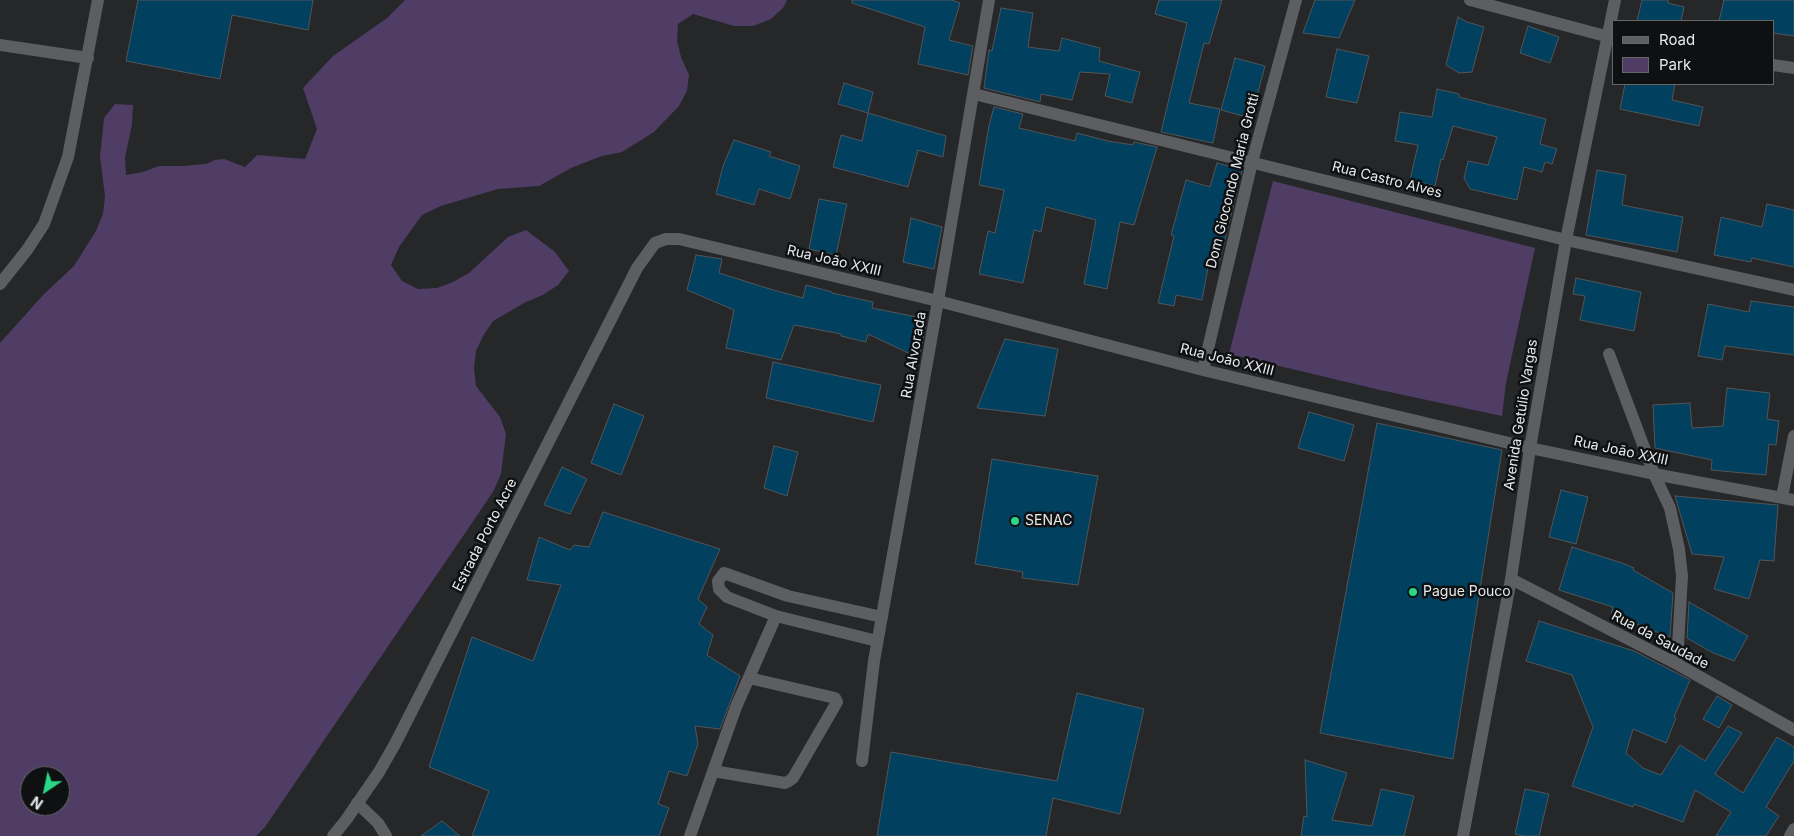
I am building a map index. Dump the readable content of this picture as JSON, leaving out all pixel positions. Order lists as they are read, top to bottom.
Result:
{
  "streets": {
    "street": [
      "Rua Castro Alves",
      "Dom Giocondo Maria Grotti",
      "Rua João XXIII",
      "Rua Alvorada",
      "Avenida Getúlio Vargas",
      "Estrada Porto Acre",
      "Rua da Saudade"
    ]
  },
  "crossings": [
    ["Rua Castro Alves", "Dom Giocondo Maria Grotti"],
    ["Rua Castro Alves", "Rua Alvorada"],
    ["Rua Castro Alves", "Avenida Getúlio Vargas"],
    ["Dom Giocondo Maria Grotti", "Rua João XXIII"],
    ["Rua João XXIII", "Rua Alvorada"],
    ["Rua João XXIII", "Avenida Getúlio Vargas"],
    ["Rua João XXIII", "Estrada Porto Acre"],
    ["Avenida Getúlio Vargas", "Rua da Saudade"]
  ],
  "places": ["SENAC", "Pague Pouco"],
  "legend": ["Road", "Park"],
  "north": "bottom left"
}
